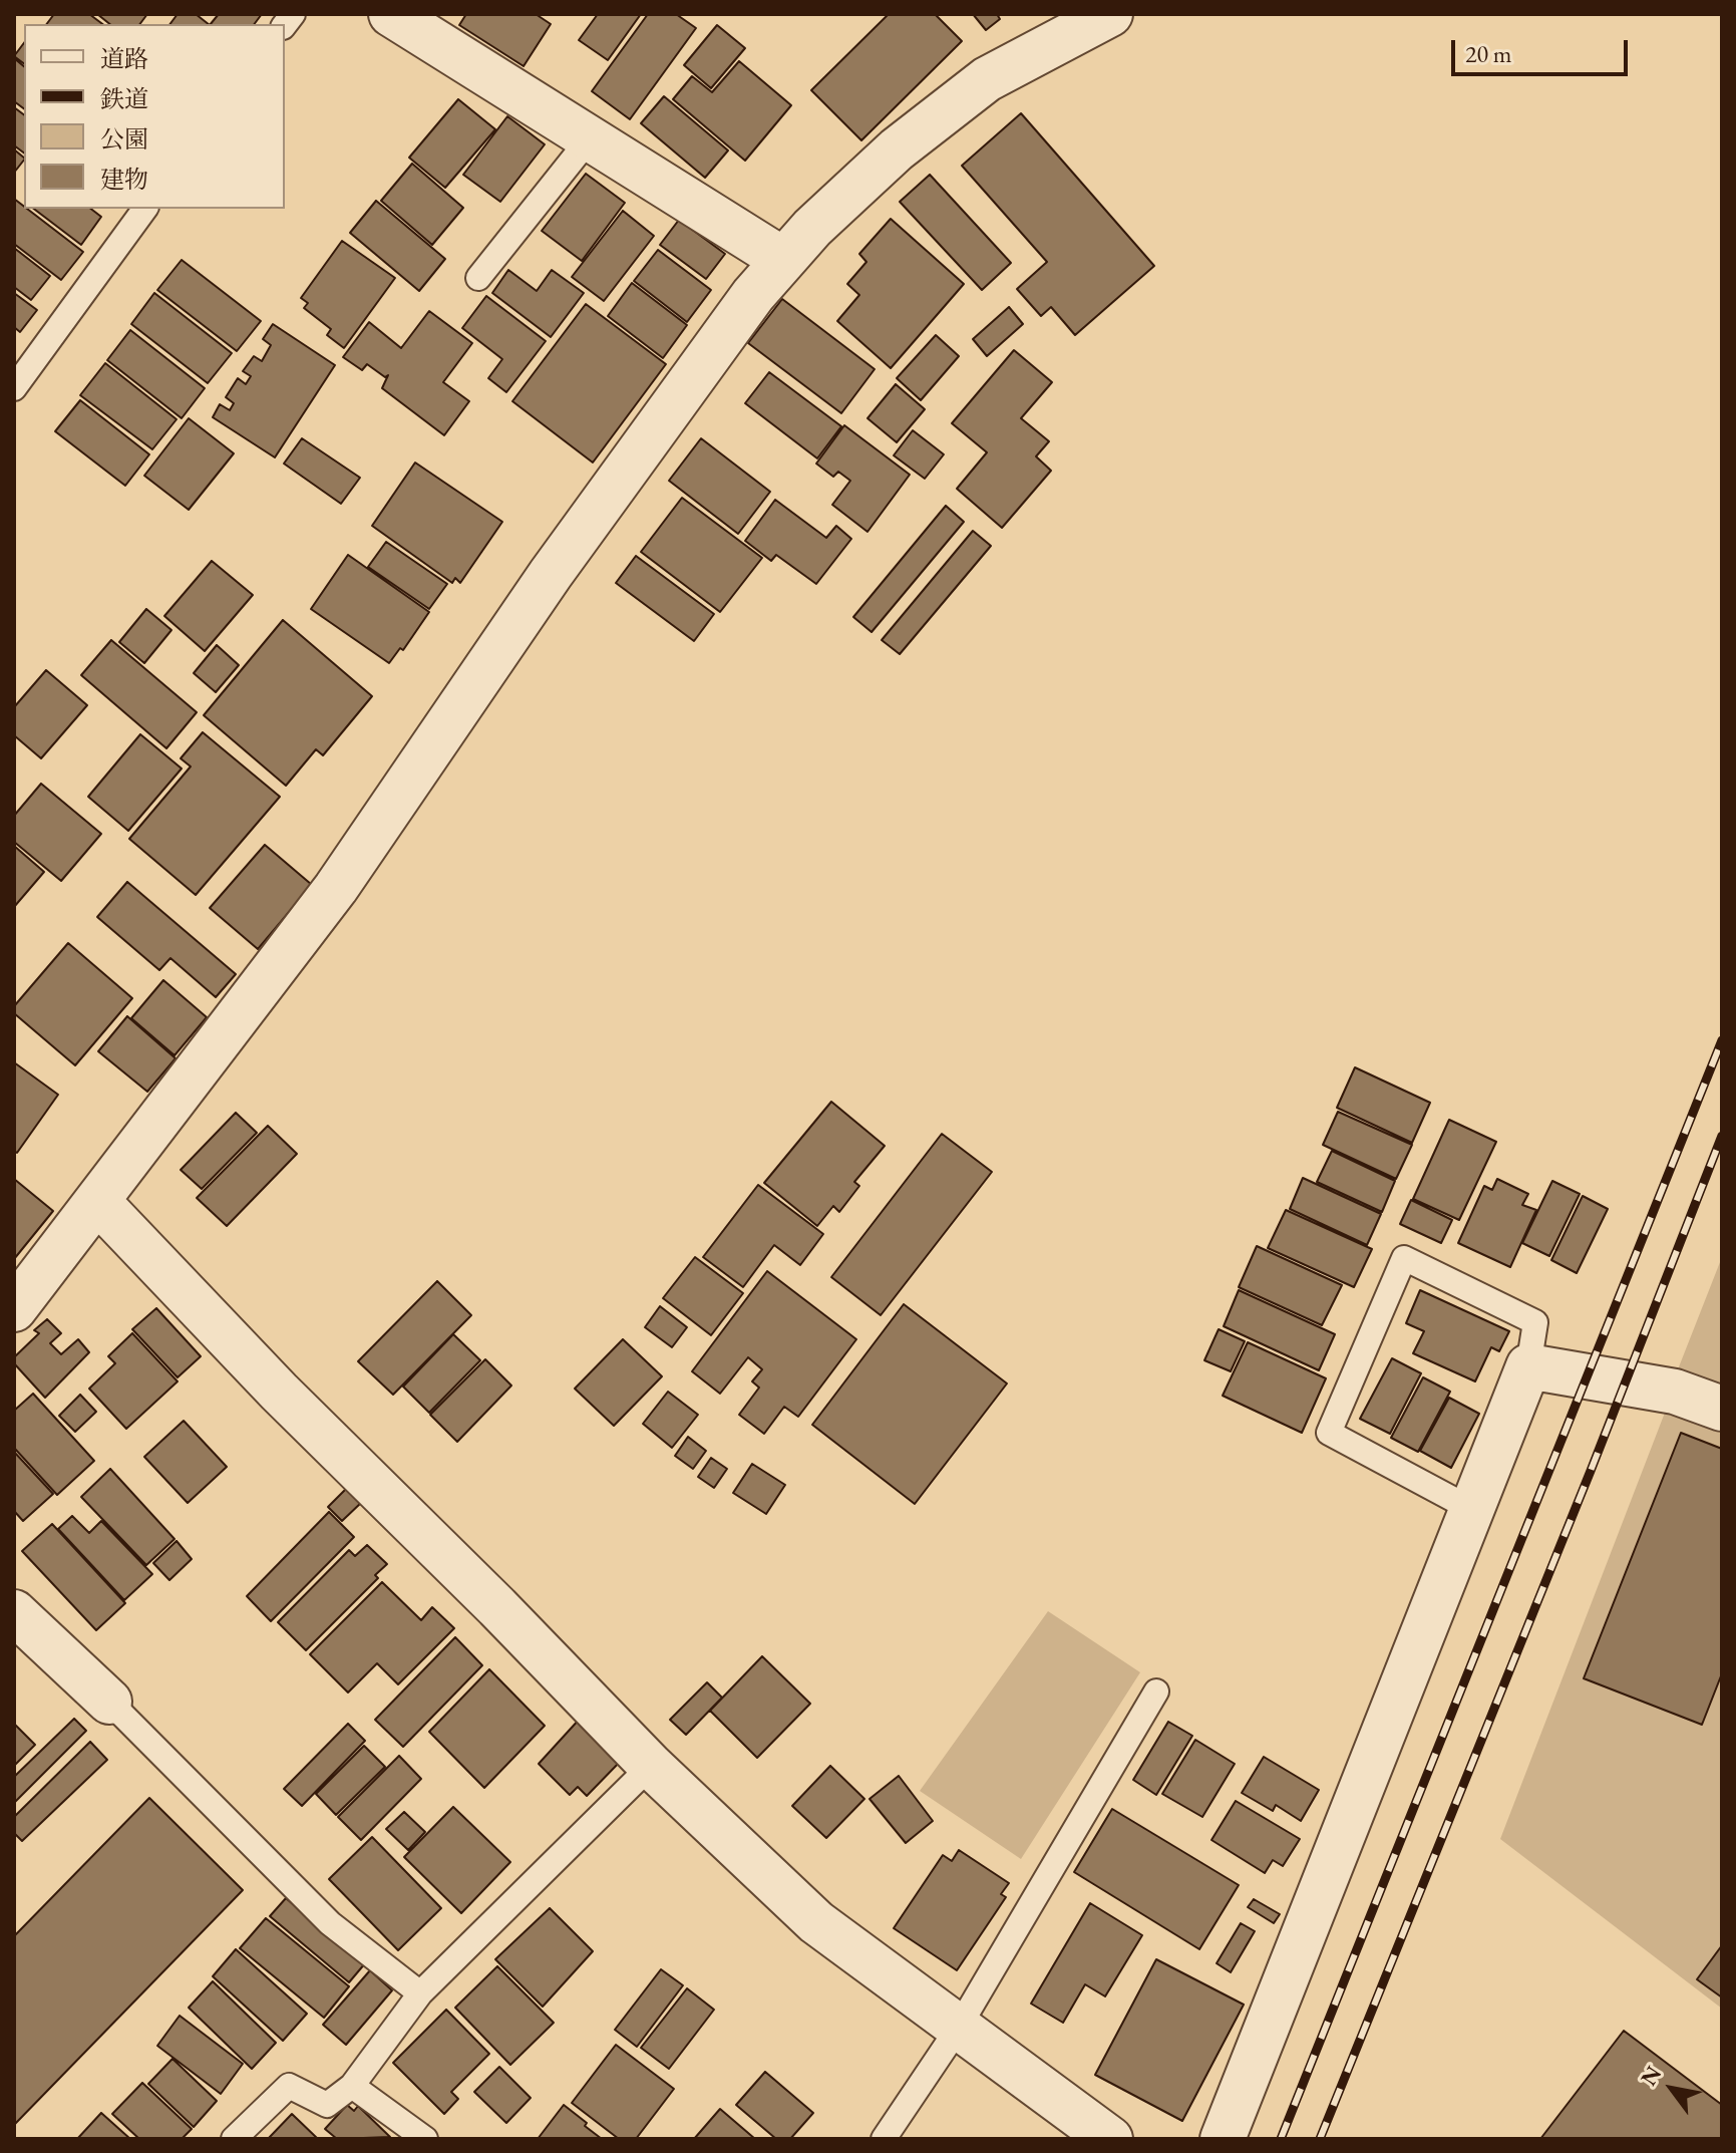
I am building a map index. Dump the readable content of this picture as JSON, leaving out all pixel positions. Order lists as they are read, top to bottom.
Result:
{
  "legend": [
    "道路",
    "鉄道",
    "公園",
    "建物"
  ],
  "scale_bar": "20 m",
  "north": "top left"
}
